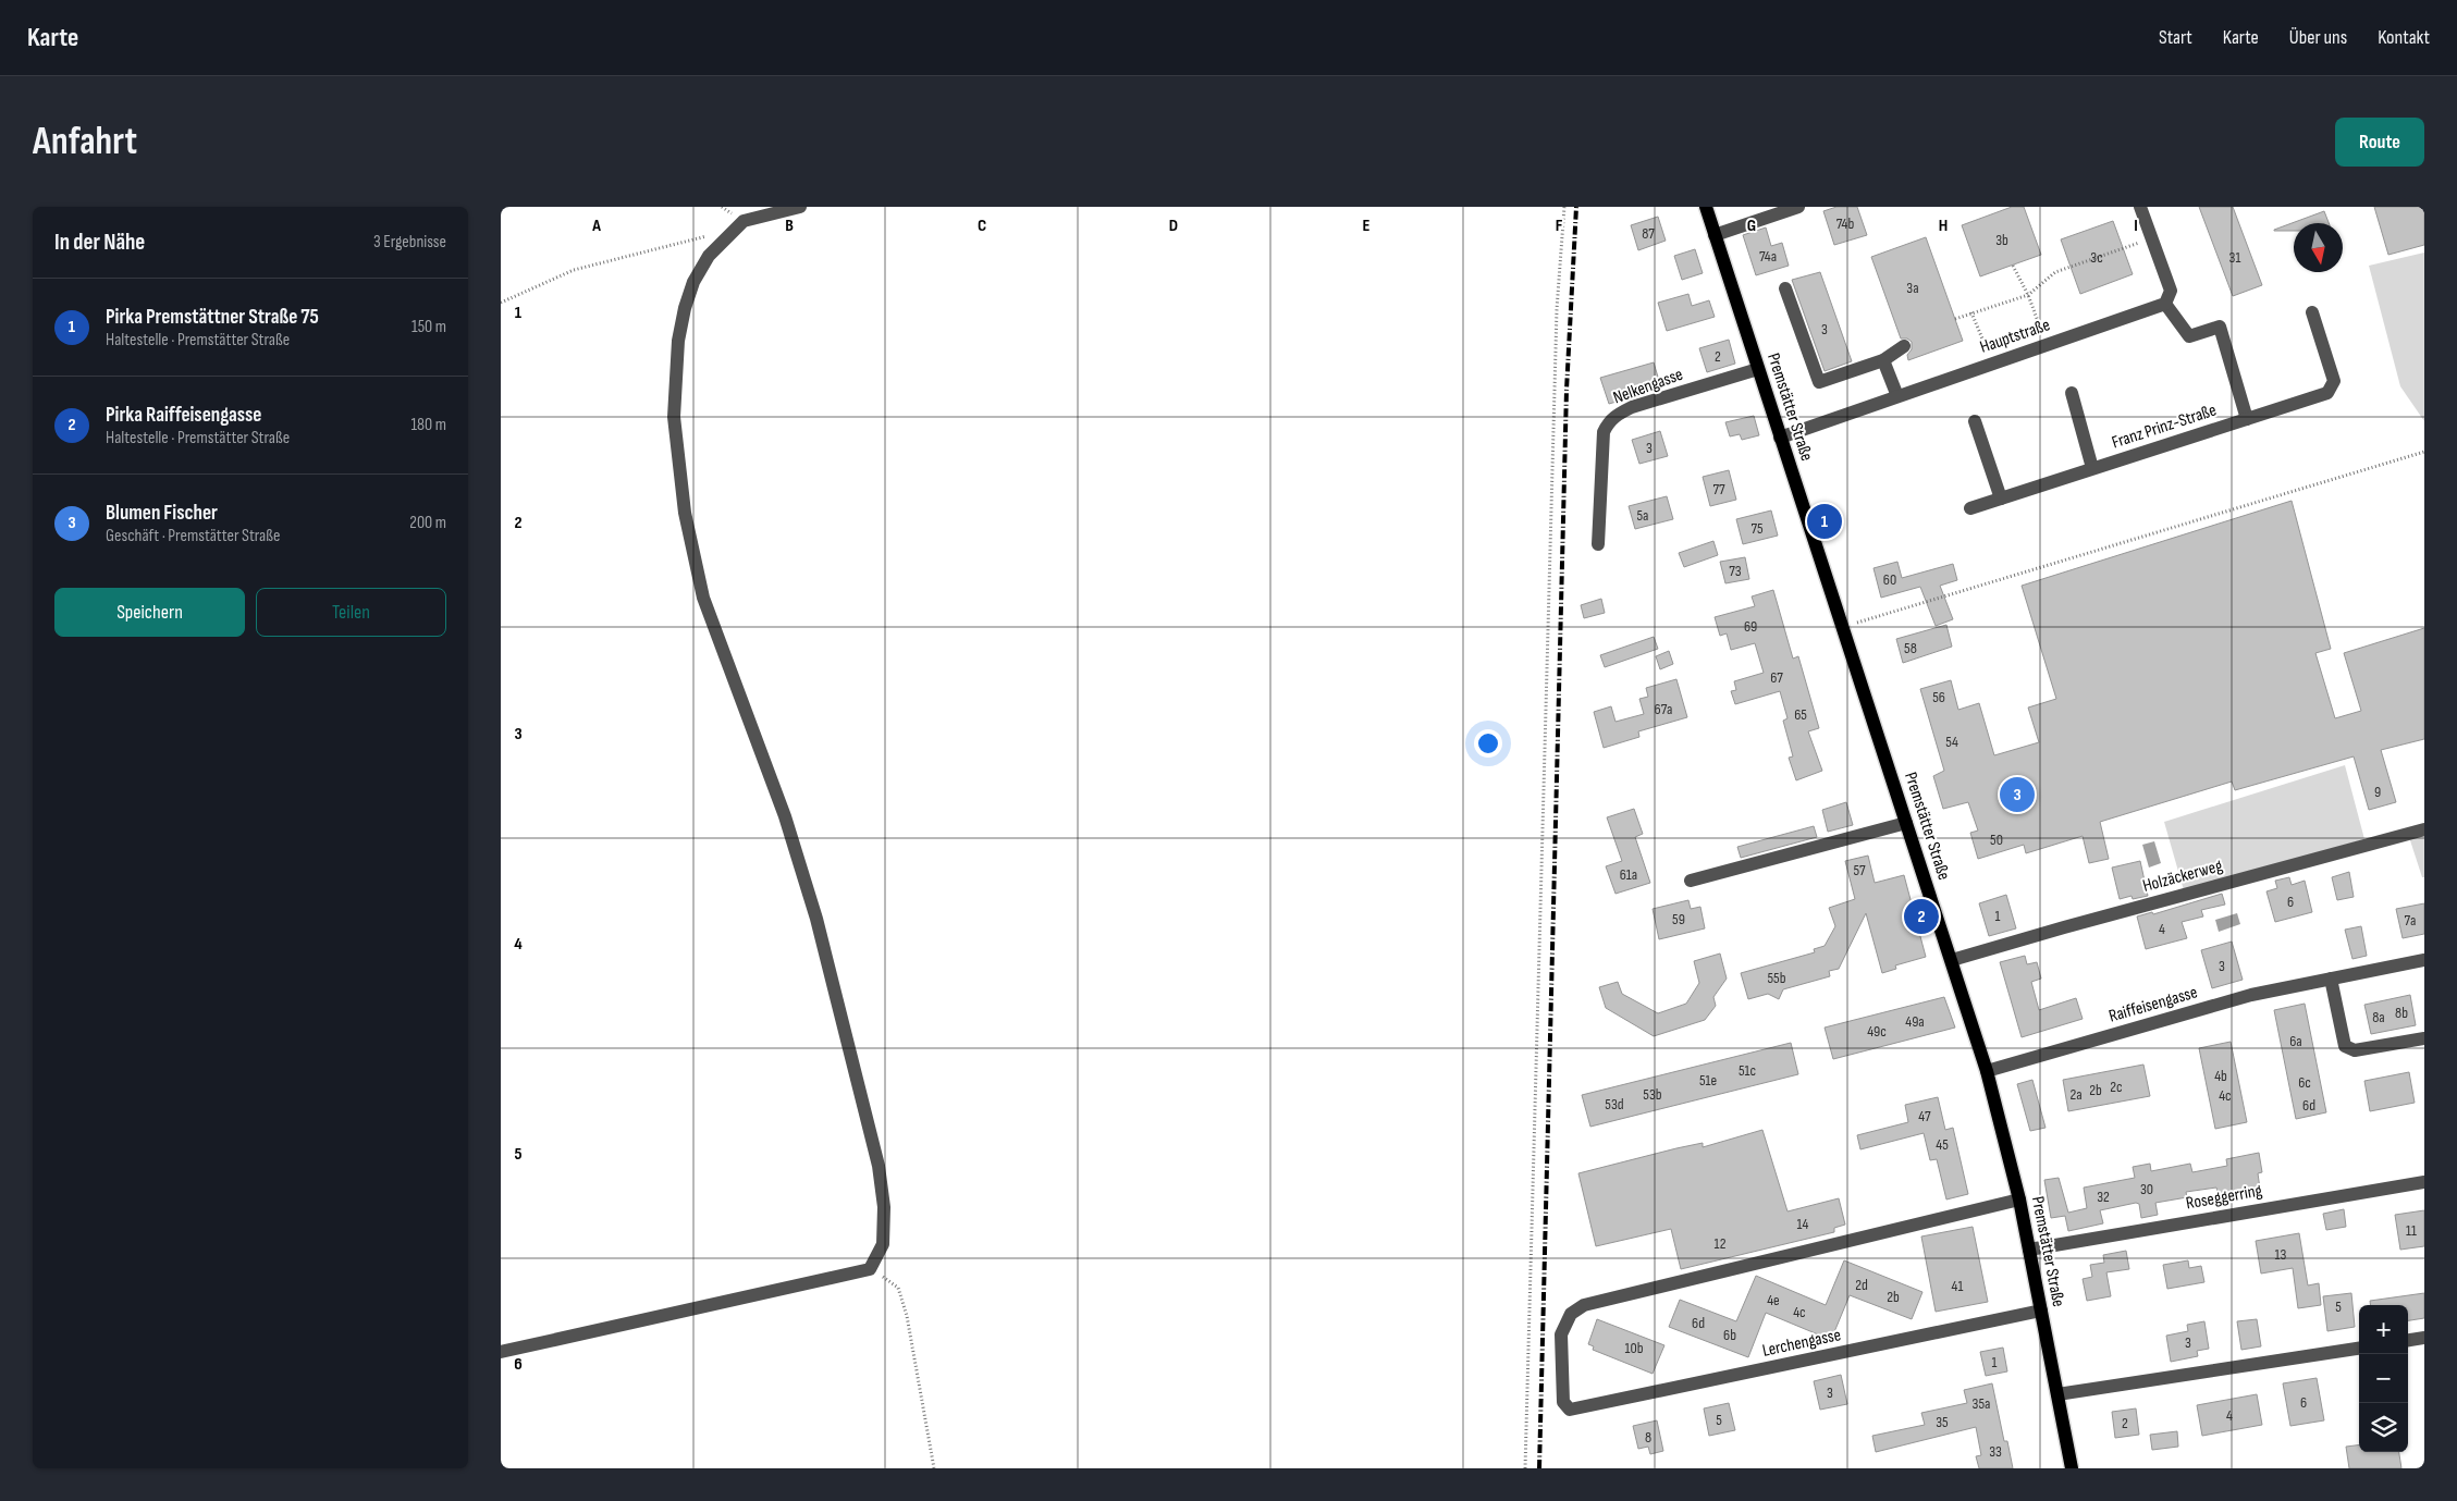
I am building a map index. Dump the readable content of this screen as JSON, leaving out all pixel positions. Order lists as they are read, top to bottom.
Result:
{
  "streets": {
    "main road": ["Premstätter Straße"],
    "street": [
      "Hauptstraße",
      "Nelkengasse",
      "Franz Prinz-Straße",
      "Holzäckerweg",
      "Raiffeisengasse",
      "Roseggerring",
      "Lerchengasse"
    ]
  },
  "crossings": [
    ["Hauptstraße", "Premstätter Straße"],
    ["Nelkengasse", "Premstätter Straße"],
    ["Premstätter Straße", "Holzäckerweg"],
    ["Premstätter Straße", "Raiffeisengasse"],
    ["Premstätter Straße", "Roseggerring"],
    ["Premstätter Straße", "Lerchengasse"]
  ],
  "house_numbers": [
    "74b",
    "87",
    "3b",
    "74a",
    "3c",
    "31",
    "3a",
    "3",
    "2",
    "3",
    "77",
    "5a",
    "75",
    "73",
    "60",
    "69",
    "58",
    "67",
    "56",
    "67a",
    "65",
    "54",
    "9",
    "50",
    "57",
    "61a",
    "6",
    "1",
    "59",
    "7a",
    "4",
    "3",
    "55b",
    "8b",
    "8a",
    "49a",
    "49c",
    "6a",
    "51c",
    "4b",
    "51e",
    "6c",
    "2c",
    "2b",
    "53b",
    "2a",
    "4c",
    "53d",
    "6d",
    "47",
    "45",
    "30",
    "32",
    "14",
    "11",
    "12",
    "13",
    "2d",
    "41",
    "2b",
    "4e",
    "5",
    "4c",
    "6d",
    "6b",
    "3",
    "10b",
    "1",
    "3",
    "6",
    "35a",
    "4",
    "5",
    "35",
    "2",
    "8",
    "33"
  ],
  "north": "bottom",
  "page": {
    "header": "Karte",
    "nav": [
      "Start",
      "Karte",
      "Über uns",
      "Kontakt"
    ],
    "buttons": [
      "Route",
      ["Speichern", "Teilen"]
    ],
    "title": "Anfahrt",
    "heading": ["In der Nähe", "3 Ergebnisse"],
    "list": [
      {
        "mark": "1",
        "name": "Pirka Premstättner Straße 75",
        "note": "Haltestelle · Premstätter Straße",
        "value": "150 m"
      },
      {
        "mark": "2",
        "name": "Pirka Raiffeisengasse",
        "note": "Haltestelle · Premstätter Straße",
        "value": "180 m"
      },
      {
        "mark": "3",
        "name": "Blumen Fischer",
        "note": "Geschäft · Premstätter Straße",
        "value": "200 m"
      }
    ],
    "pins": ["1", "3", "2"],
    "map_buttons": ["+", "−"]
  },
  "grid": {
    "columns": [
      "A",
      "B",
      "C",
      "D",
      "E",
      "F",
      "G",
      "H",
      "I"
    ],
    "rows": [
      "1",
      "2",
      "3",
      "4",
      "5",
      "6"
    ]
  }
}
